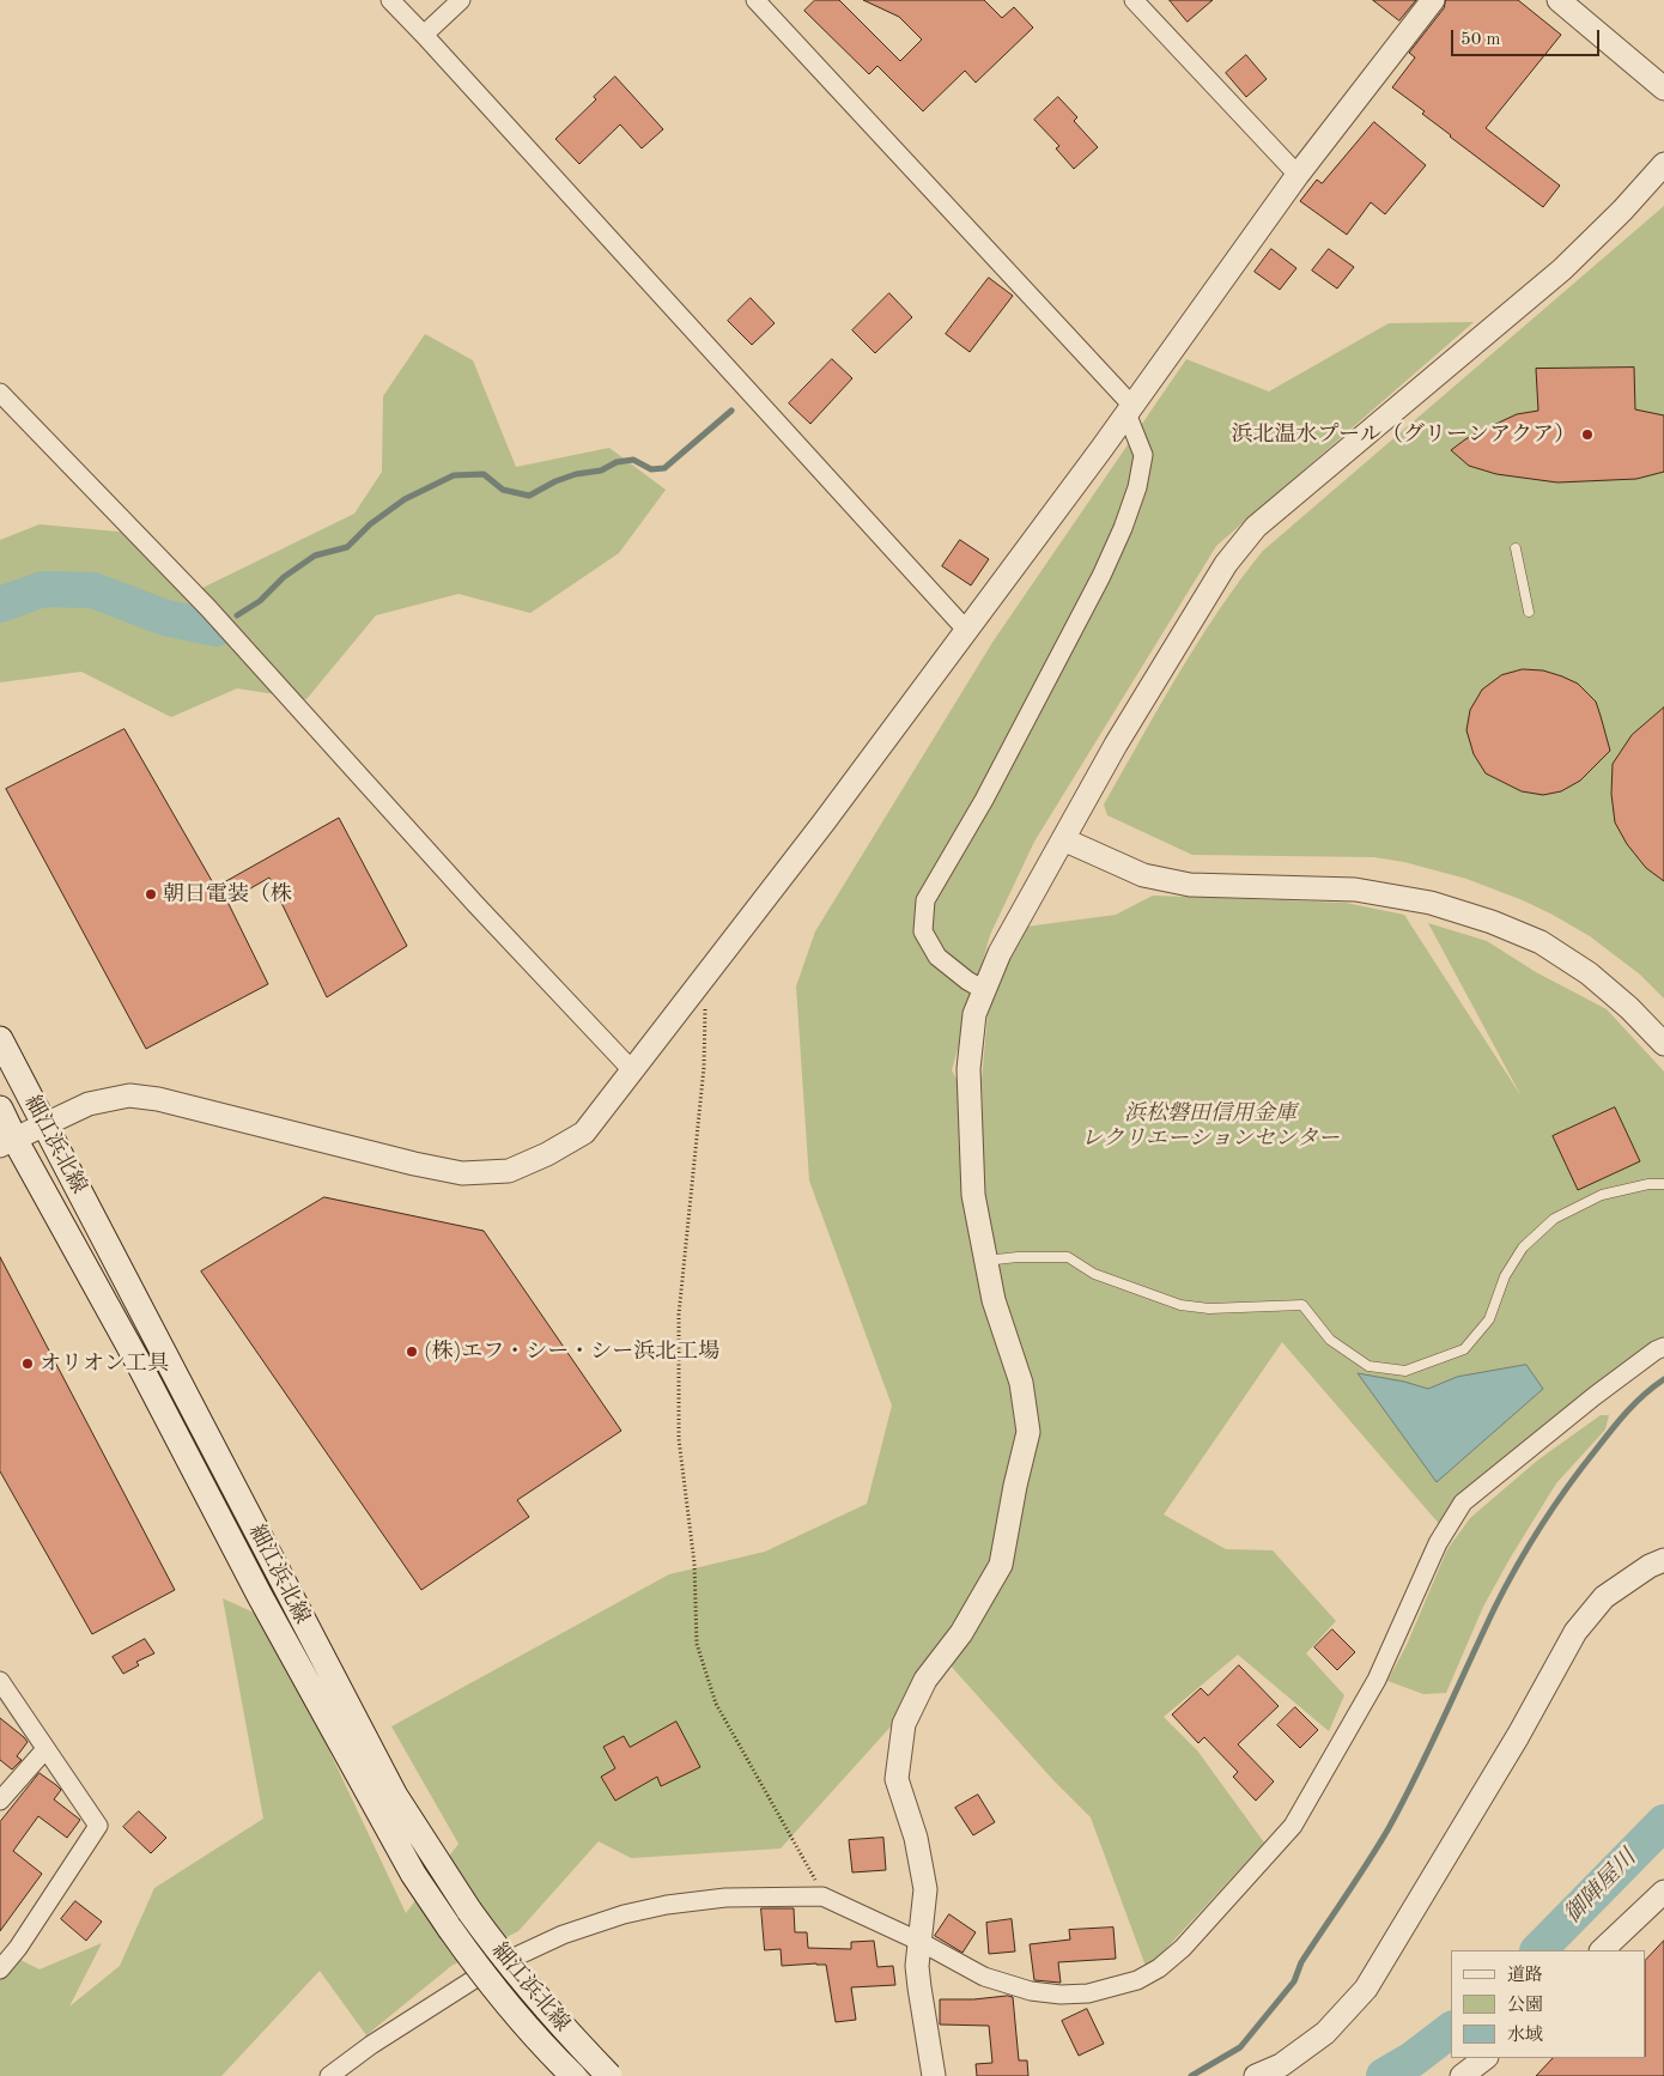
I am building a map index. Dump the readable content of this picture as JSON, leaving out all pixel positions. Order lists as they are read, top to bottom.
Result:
{
  "streets": {
    "main road": ["細江浜北線"]
  },
  "water": ["御陣屋川"],
  "parks": ["浜松磐田信用金庫 レクリエーションセンター"],
  "places": [
    "浜北温水プール（グリーンアクア）",
    "朝日電装（株",
    "(株)エフ・シー・シー浜北工場",
    "オリオン工具"
  ],
  "legend": ["道路", "公園", "水域"],
  "scale_bar": "50 m"
}
